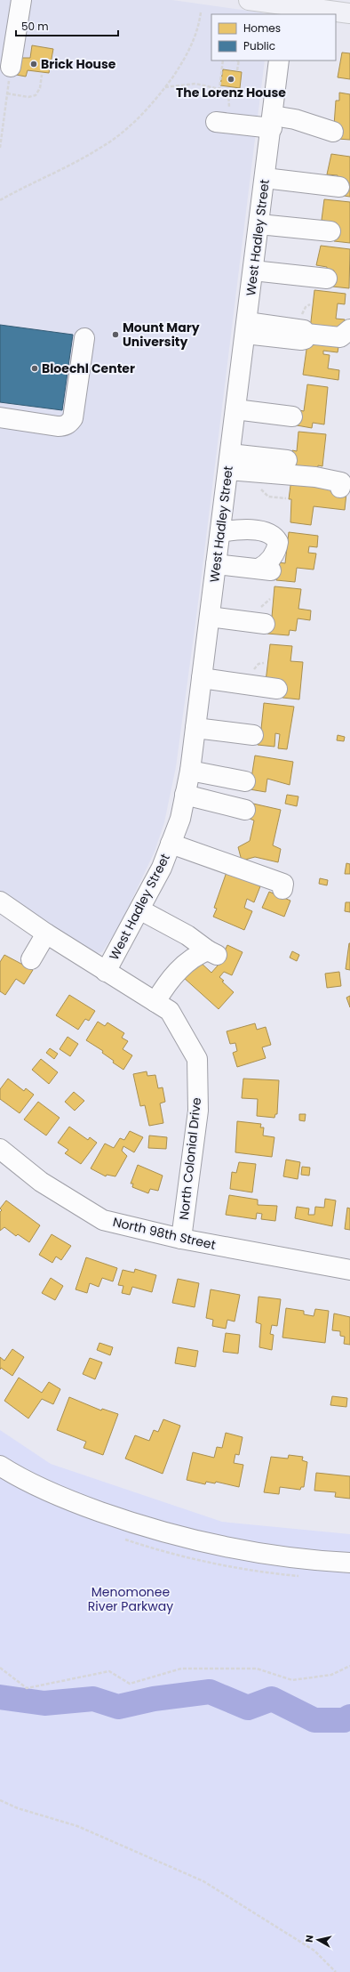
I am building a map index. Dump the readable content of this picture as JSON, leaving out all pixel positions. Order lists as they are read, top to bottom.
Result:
{
  "streets": {
    "street": ["West Hadley Street", "North Colonial Drive", "North 98th Street"]
  },
  "crossings": [
    ["West Hadley Street", "North Colonial Drive"],
    ["North Colonial Drive", "North 98th Street"]
  ],
  "parks": ["Menomonee River Parkway"],
  "places": [
    "Brick House",
    "The Lorenz House",
    "Mount Mary University",
    "Bloechl Center"
  ],
  "legend": ["Homes", "Public"],
  "scale_bar": "50 m",
  "north": "left"
}
